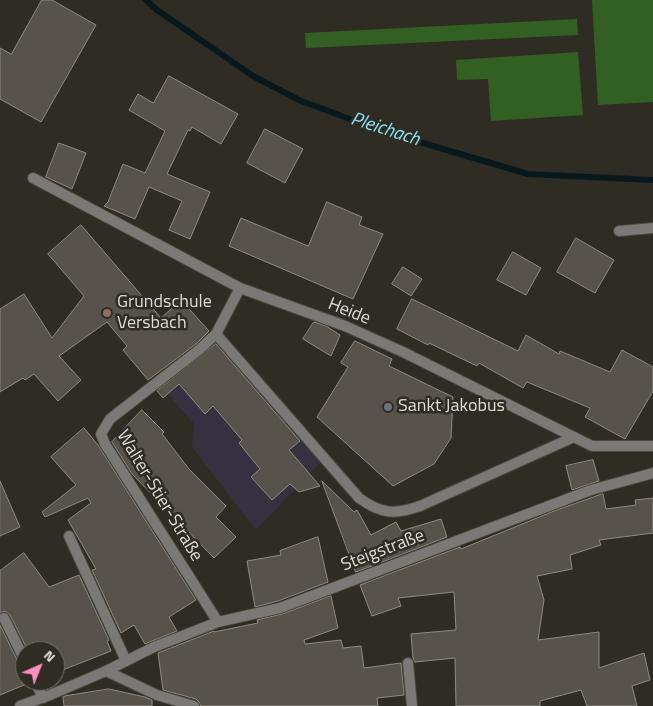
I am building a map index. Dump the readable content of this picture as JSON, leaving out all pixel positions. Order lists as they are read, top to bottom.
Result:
{
  "streets": {
    "street": ["Heide", "Walter-Stier-Straße", "Steigstraße"]
  },
  "crossings": [
    ["Heide", "Walter-Stier-Straße"],
    ["Walter-Stier-Straße", "Steigstraße"]
  ],
  "water": ["Pleichach"],
  "places": ["Grundschule Versbach", "Sankt Jakobus"],
  "north": "top right"
}
